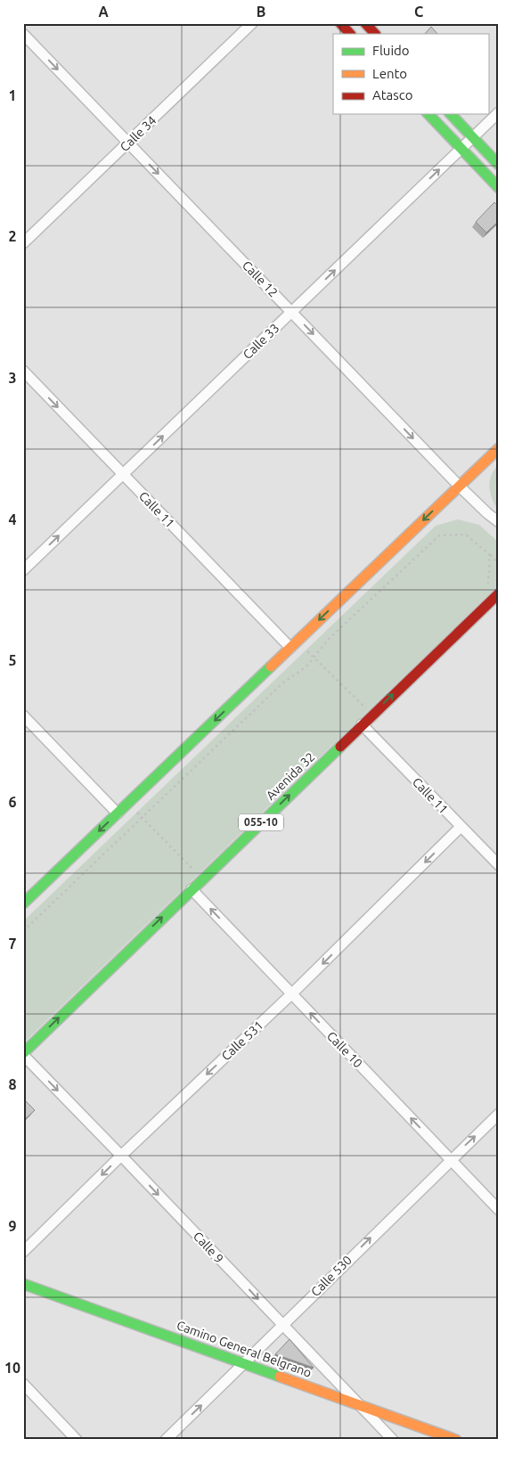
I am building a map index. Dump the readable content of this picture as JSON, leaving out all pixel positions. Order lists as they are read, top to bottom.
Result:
{
  "streets": {
    "main road": ["Avenida 32", "055-10", "Camino General Belgrano"],
    "street": [
      "Calle 34",
      "Calle 12",
      "Calle 33",
      "Calle 11",
      "Calle 531",
      "Calle 10",
      "Calle 9",
      "Calle 530"
    ]
  },
  "crossings": [
    ["Calle 34", "Calle 12"],
    ["Calle 12", "Calle 33"],
    ["Calle 33", "Calle 11"],
    ["Calle 11", "Avenida 32"],
    ["Calle 11", "Calle 531"],
    ["Avenida 32", "Calle 10"],
    ["Avenida 32", "Calle 9"],
    ["Calle 531", "Calle 10"],
    ["Calle 531", "Calle 9"],
    ["Calle 10", "Calle 530"],
    ["Calle 9", "Calle 530"],
    ["Calle 9", "Camino General Belgrano"],
    ["Calle 530", "Camino General Belgrano"]
  ],
  "one_way": [
    "Calle 12",
    "Calle 33",
    "Avenida 32",
    "Calle 531",
    "Calle 10",
    "Calle 9",
    "Calle 530"
  ],
  "legend": ["Fluido", "Lento", "Atasco"],
  "grid": {
    "columns": ["A", "B", "C"],
    "rows": [
      "1",
      "2",
      "3",
      "4",
      "5",
      "6",
      "7",
      "8",
      "9",
      "10"
    ]
  }
}
